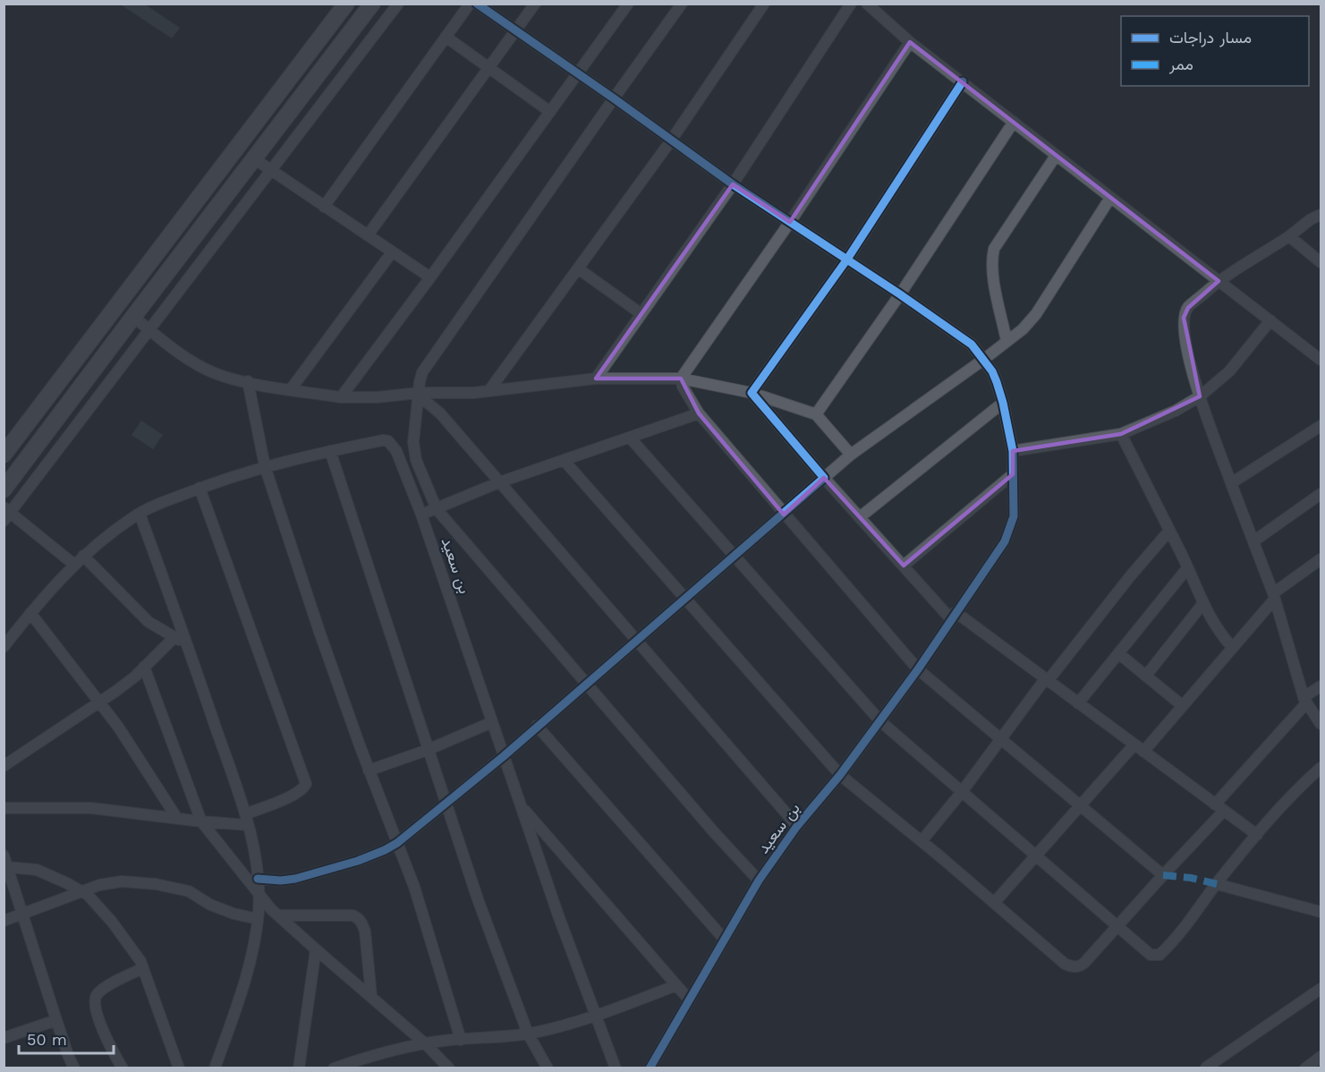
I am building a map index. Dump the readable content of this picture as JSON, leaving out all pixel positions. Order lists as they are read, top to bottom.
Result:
{
  "streets": {
    "street": ["بن سعيد"]
  },
  "legend": ["مسار دراجات", "ممر"],
  "scale_bar": "50 m"
}
